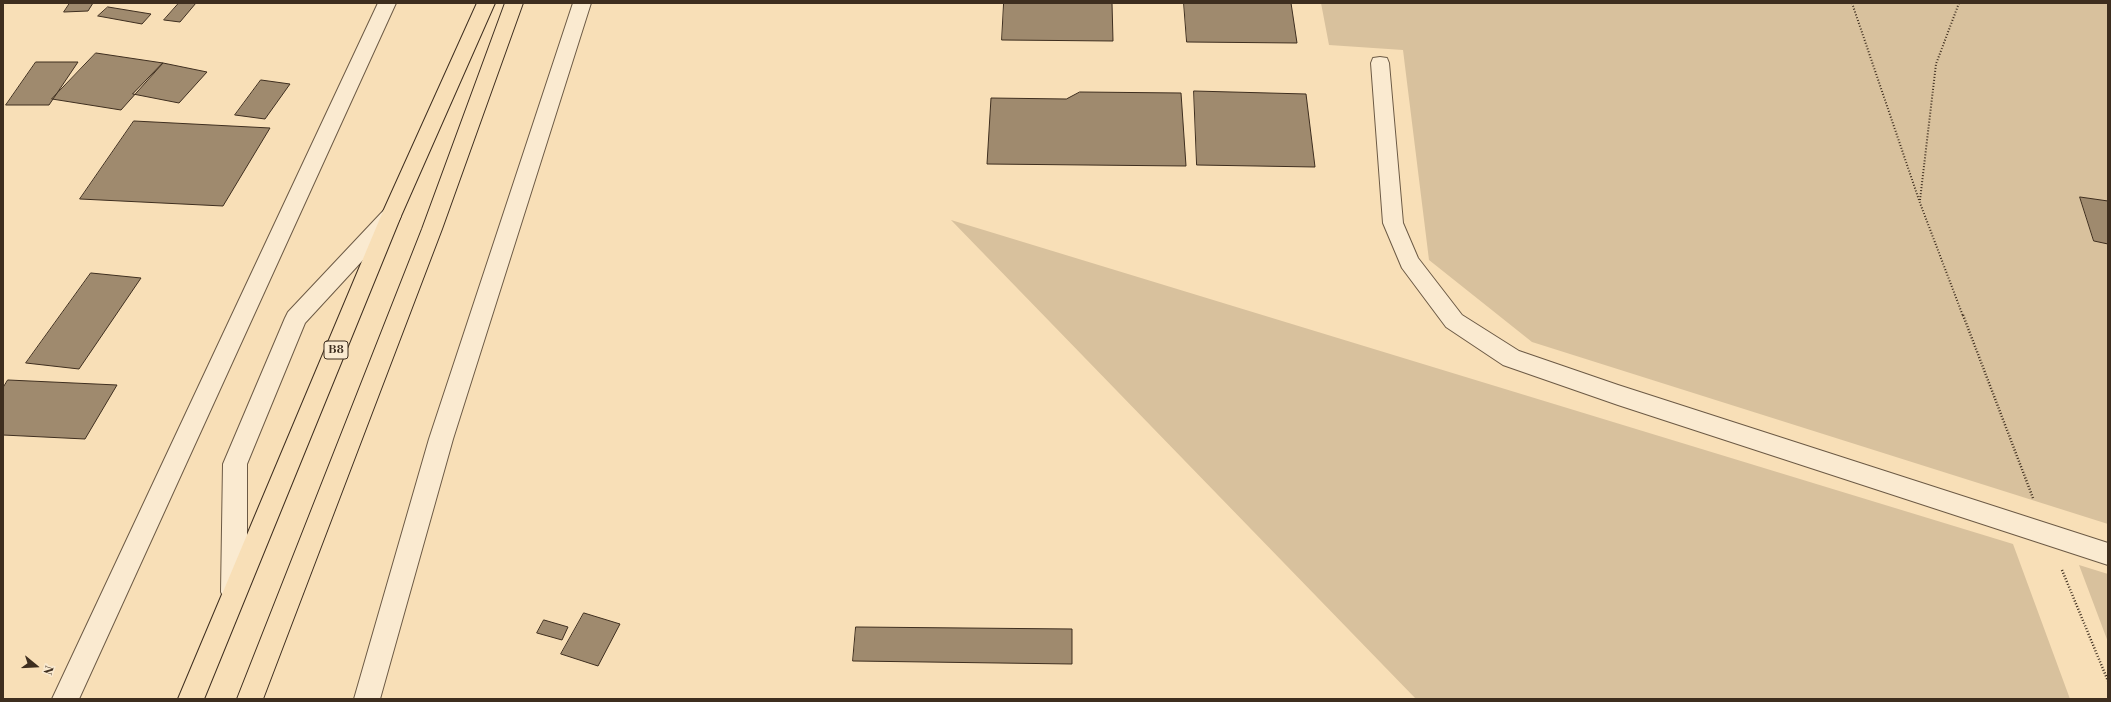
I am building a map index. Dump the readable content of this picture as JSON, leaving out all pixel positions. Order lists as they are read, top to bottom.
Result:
{
  "streets": {
    "highway": ["B8"]
  },
  "north": "right"
}
